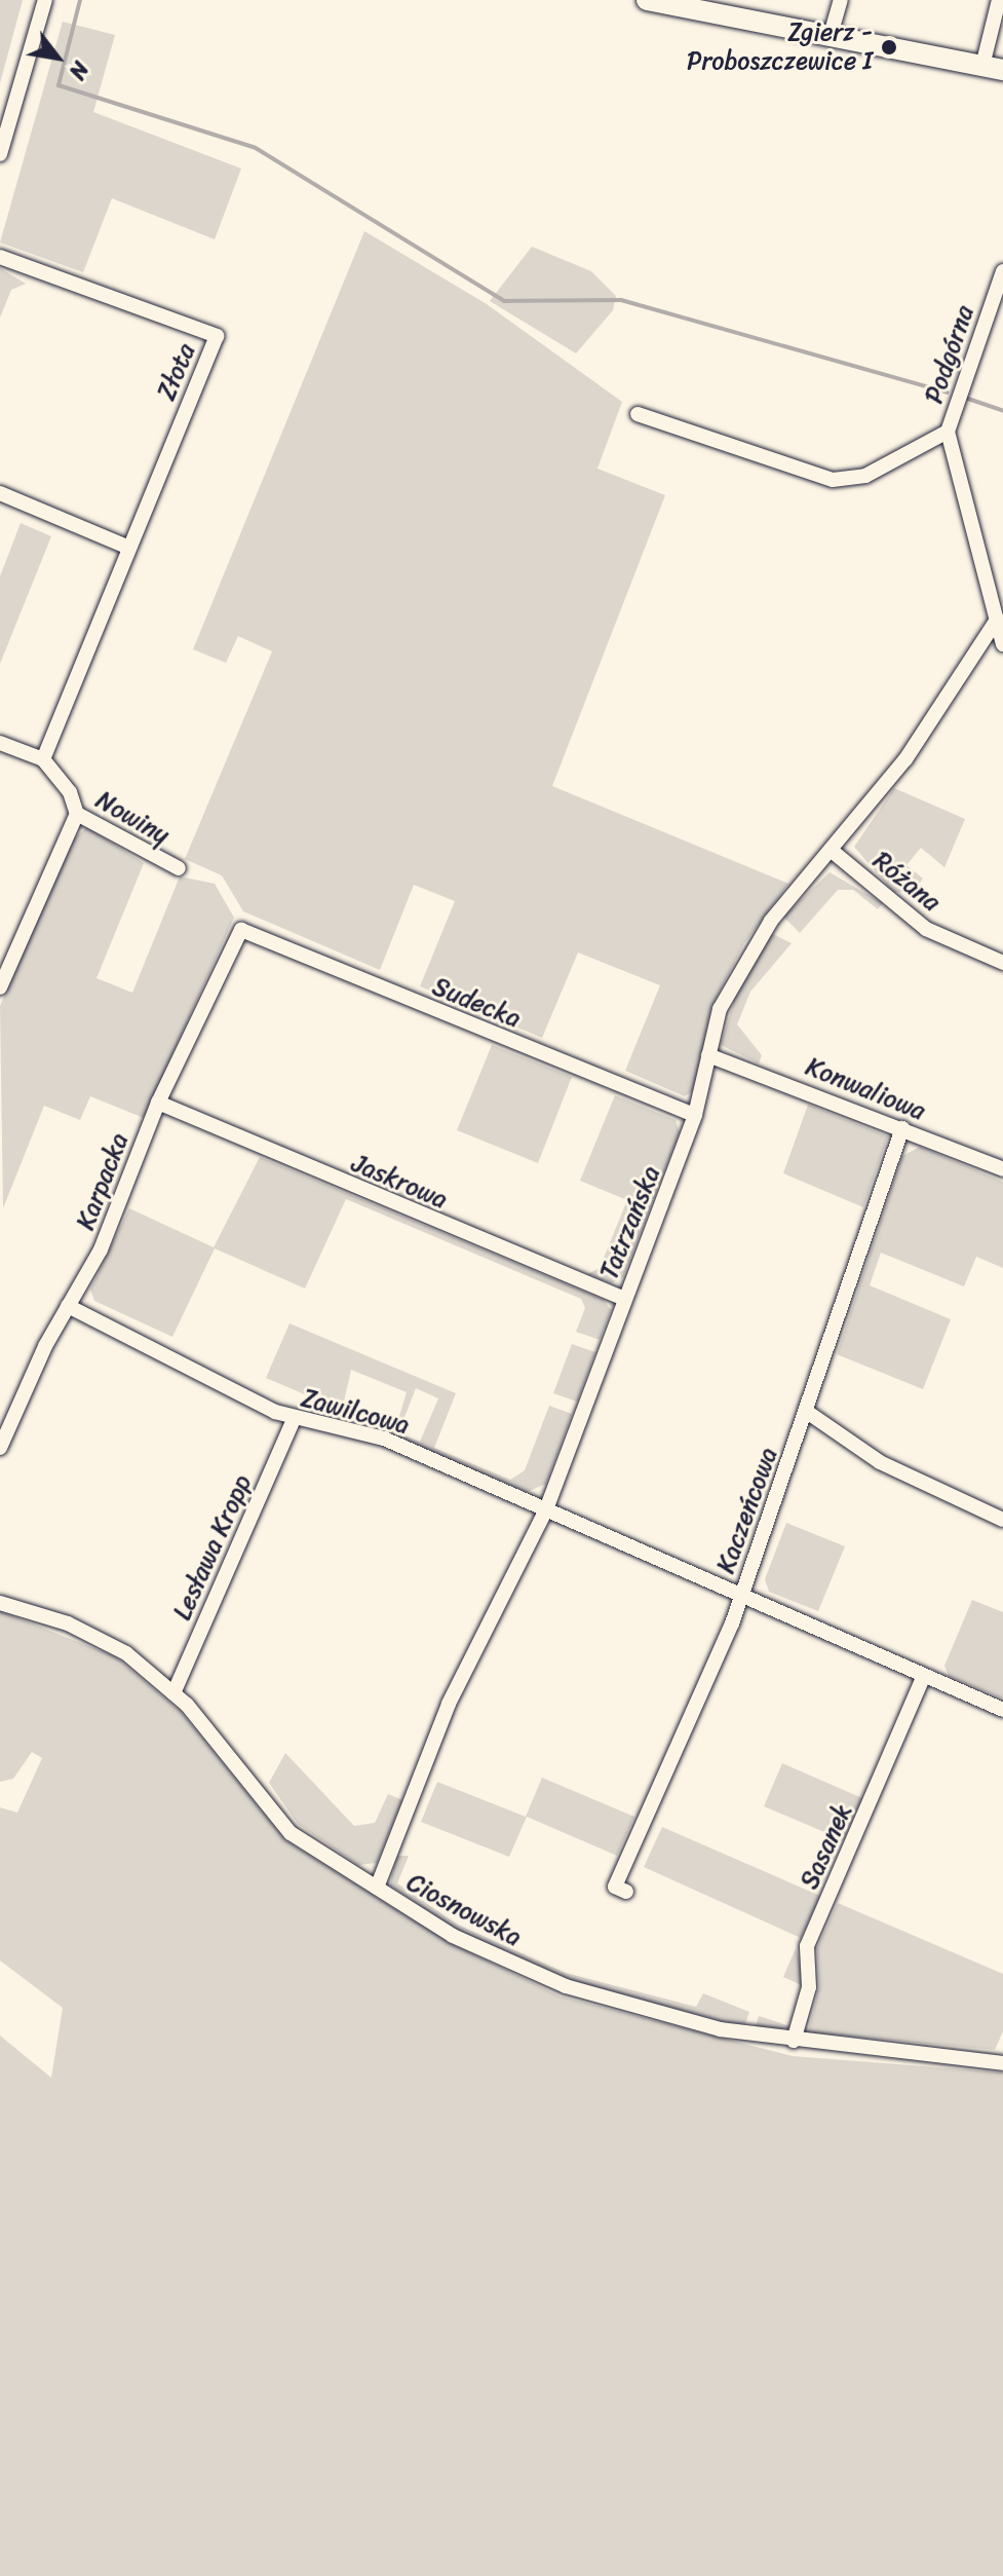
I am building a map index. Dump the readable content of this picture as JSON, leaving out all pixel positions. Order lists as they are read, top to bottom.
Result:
{
  "streets": {
    "street": [
      "Podgórna",
      "Złota",
      "Nowiny",
      "Różana",
      "Sudecka",
      "Konwaliowa",
      "Karpacka",
      "Jaskrowa",
      "Tatrzańska",
      "Zawilcowa",
      "Kaczeńcowa",
      "Lesława Kropp",
      "Sasanek",
      "Ciosnowska"
    ]
  },
  "crossings": [
    ["Podgórna", "Tatrzańska"],
    ["Złota", "Nowiny"],
    ["Różana", "Tatrzańska"],
    ["Sudecka", "Karpacka"],
    ["Sudecka", "Tatrzańska"],
    ["Konwaliowa", "Tatrzańska"],
    ["Konwaliowa", "Kaczeńcowa"],
    ["Karpacka", "Jaskrowa"],
    ["Karpacka", "Zawilcowa"],
    ["Jaskrowa", "Tatrzańska"],
    ["Tatrzańska", "Zawilcowa"],
    ["Tatrzańska", "Ciosnowska"],
    ["Zawilcowa", "Kaczeńcowa"],
    ["Zawilcowa", "Lesława Kropp"],
    ["Lesława Kropp", "Ciosnowska"],
    ["Sasanek", "Ciosnowska"]
  ],
  "places": ["Zgierz - Proboszczewice I"],
  "north": "bottom right"
}
